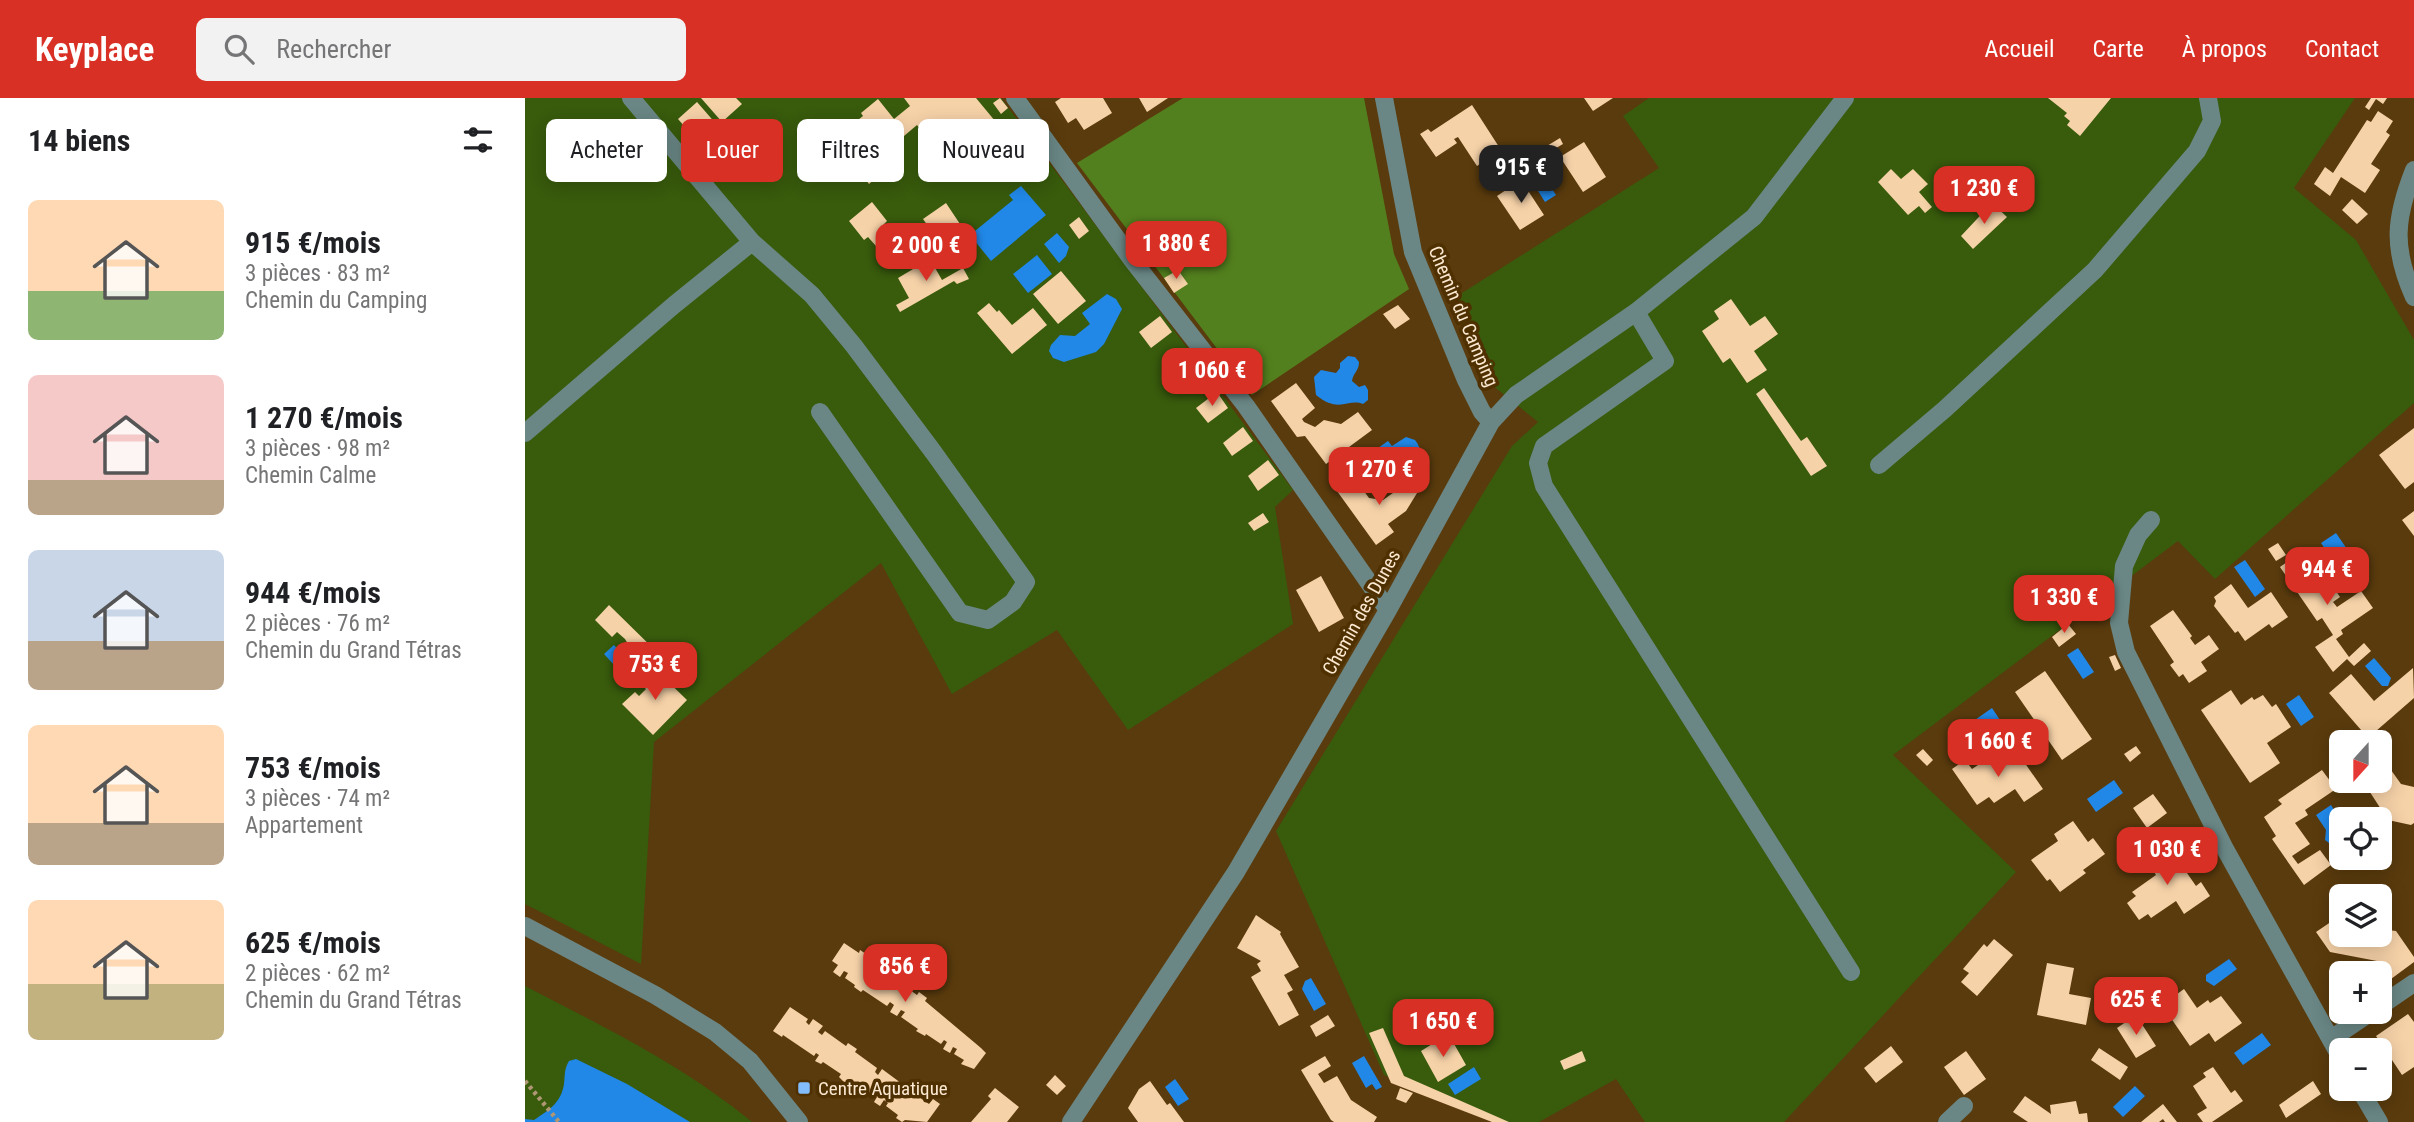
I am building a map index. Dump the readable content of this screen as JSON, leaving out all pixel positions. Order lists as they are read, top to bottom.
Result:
{
  "streets": {
    "street": ["Chemin du Camping", "Chemin des Dunes"]
  },
  "crossings": [
    ["Chemin du Camping", "Chemin des Dunes"]
  ],
  "places": {
    "transit": ["Centre Aquatique"]
  },
  "north": "bottom",
  "page": {
    "header": "Keyplace",
    "search": "Rechercher",
    "nav": [
      "Accueil",
      "Carte",
      "À propos",
      "Contact"
    ],
    "heading": "14 biens",
    "chip": [
      "Acheter",
      "Louer",
      "Filtres",
      "Nouveau"
    ],
    "price": [
      "915 €",
      "1 230 €",
      "1 880 €",
      "2 000 €",
      "1 060 €",
      "1 270 €",
      "944 €",
      "1 330 €",
      "753 €",
      "1 660 €",
      "1 030 €",
      "856 €",
      "625 €",
      "1 650 €"
    ],
    "list": [
      {
        "name": "915 €/mois",
        "note": "3 pièces · 83 m² · Chemin du Camping"
      },
      {
        "name": "1 270 €/mois",
        "note": "3 pièces · 98 m² · Chemin Calme"
      },
      {
        "name": "944 €/mois",
        "note": "2 pièces · 76 m² · Chemin du Grand Tétras"
      },
      {
        "name": "753 €/mois",
        "note": "3 pièces · 74 m² · Appartement"
      },
      {
        "name": "625 €/mois",
        "note": "2 pièces · 62 m² · Chemin du Grand Tétras"
      }
    ],
    "map_buttons": ["+", "−"]
  }
}
